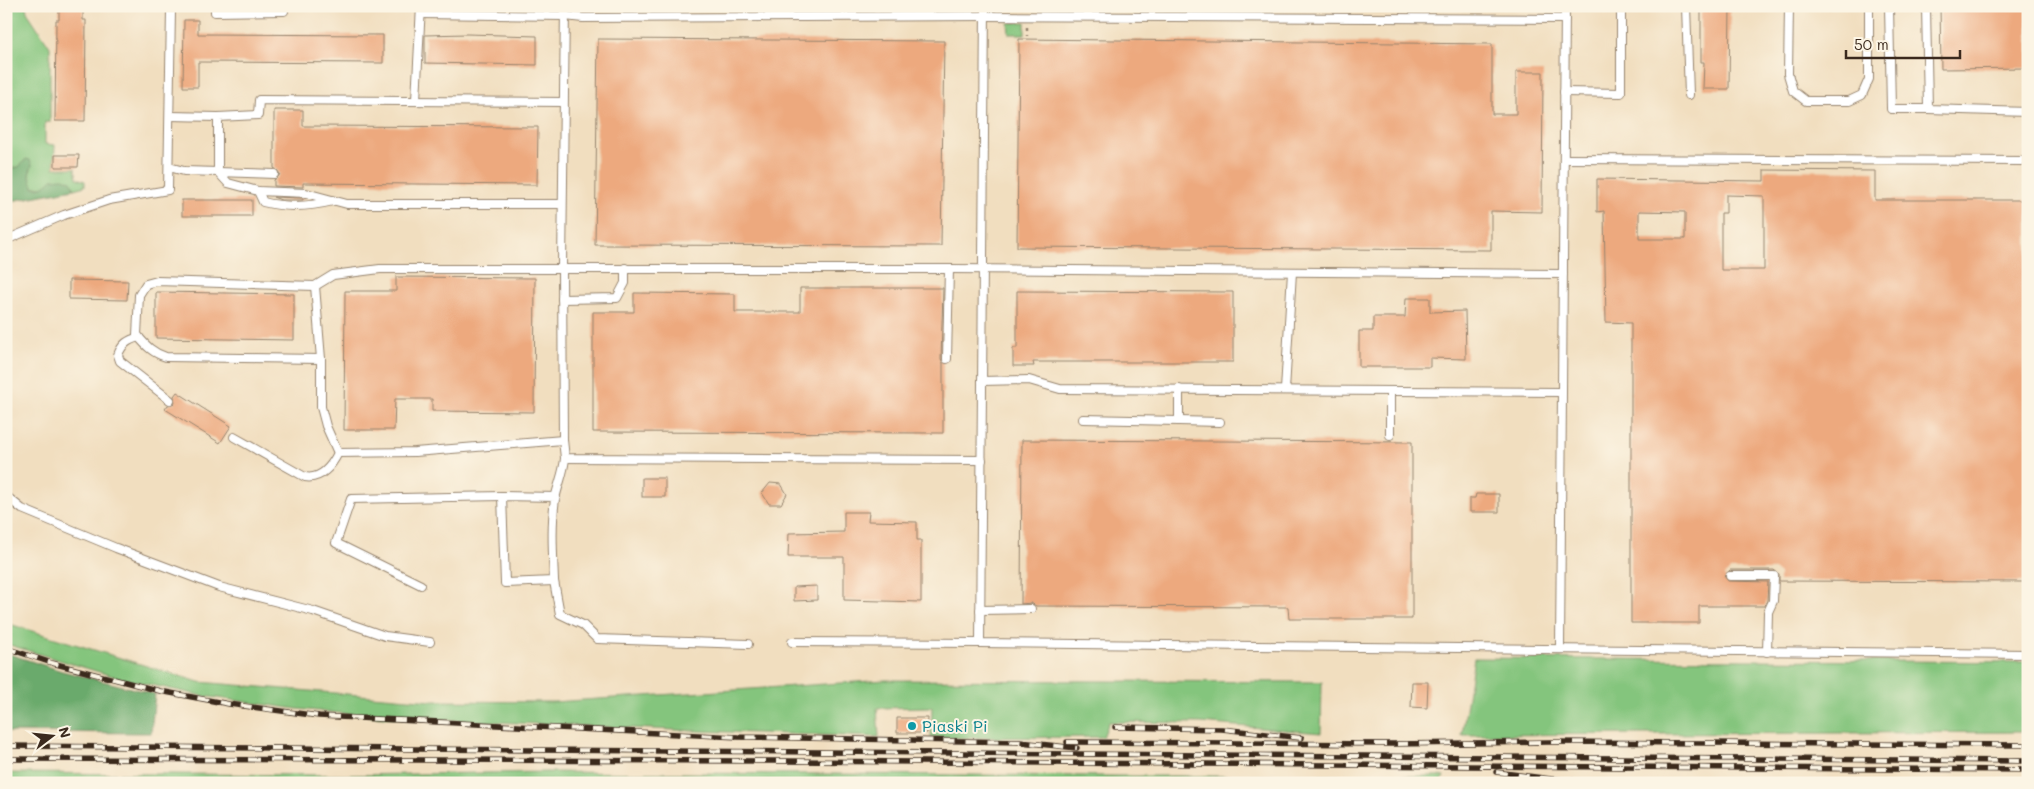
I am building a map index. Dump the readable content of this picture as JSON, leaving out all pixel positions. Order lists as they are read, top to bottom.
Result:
{
  "places": ["Piaski Pi"],
  "scale_bar": "50 m",
  "north": "right"
}
